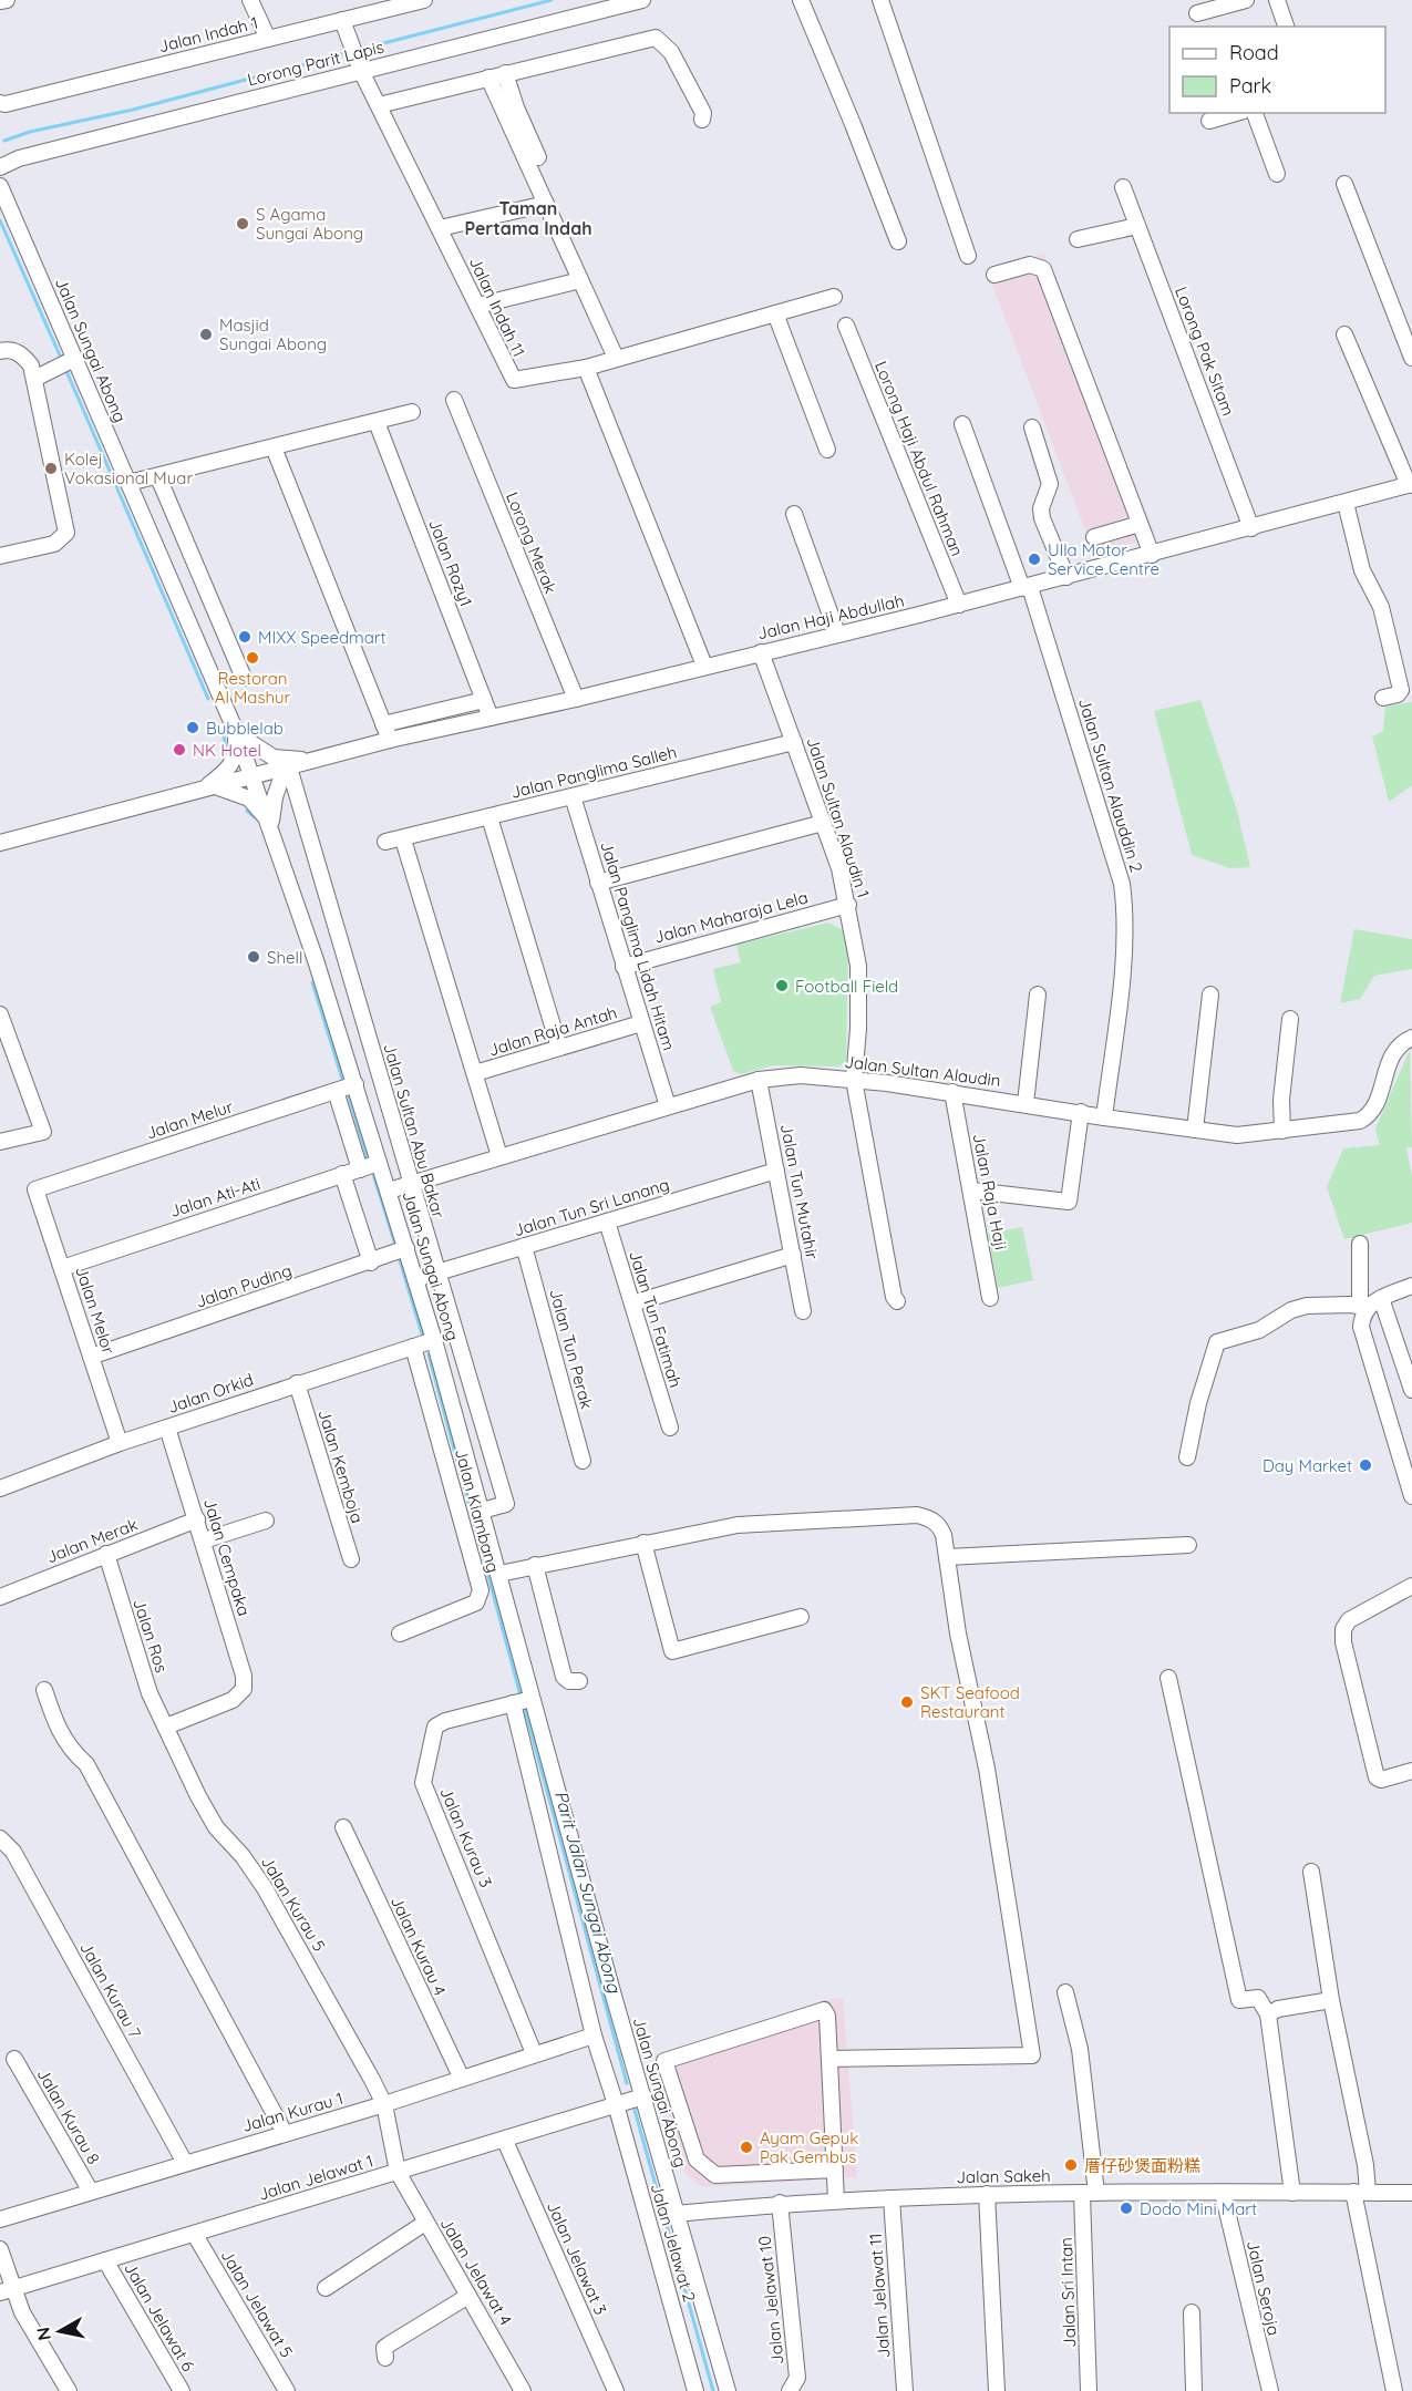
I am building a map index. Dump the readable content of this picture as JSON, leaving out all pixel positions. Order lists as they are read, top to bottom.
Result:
{
  "streets": {
    "street": [
      "Jalan Indah 1",
      "Lorong Parit Lapis",
      "Jalan Indah 11",
      "Jalan Sungai Abong",
      "Lorong Pak Sitam",
      "Lorong Haji Abdul Rahman",
      "Lorong Merak",
      "Jalan Rozy1",
      "Jalan Haji Abdullah",
      "Jalan Panglima Salleh",
      "Jalan Sultan Alauddin 2",
      "Jalan Sultan Alaudin 1",
      "Jalan Maharaja Lela",
      "Jalan Panglima Lidah Hitam",
      "Jalan Raja Antah",
      "Jalan Sultan Alaudin",
      "Jalan Melur",
      "Jalan Sultan Abu Bakar",
      "Jalan Tun Mutahir",
      "Jalan Raja Haji",
      "Jalan Ati-Ati",
      "Jalan Tun Sri Lanang",
      "Jalan Puding",
      "Jalan Melor",
      "Jalan Tun Fatimah",
      "Jalan Tun Perak",
      "Jalan Orkid",
      "Jalan Kemboja",
      "Jalan Kiambang",
      "Jalan Merak",
      "Jalan Cempaka",
      "Jalan Ros",
      "Jalan Kurau 3",
      "Jalan Kurau 5",
      "Jalan Kurau 4",
      "Jalan Kurau 7",
      "Jalan Kurau 1",
      "Jalan Kurau 8",
      "Jalan Sakeh",
      "Jalan Jelawat 1",
      "Jalan Jelawat 2",
      "Jalan Jelawat 3",
      "Jalan Jelawat 4",
      "Jalan Seroja",
      "Jalan Sri Intan",
      "Jalan Jelawat 11",
      "Jalan Jelawat 10",
      "Jalan Jelawat 5",
      "Jalan Jelawat 6"
    ]
  },
  "crossings": [
    ["Jalan Indah 1", "Jalan Indah 11"],
    ["Lorong Parit Lapis", "Jalan Indah 11"],
    ["Jalan Sungai Abong", "Jalan Haji Abdullah"],
    ["Jalan Sungai Abong", "Jalan Sultan Alaudin"],
    ["Jalan Sungai Abong", "Jalan Melur"],
    ["Jalan Sungai Abong", "Jalan Sultan Abu Bakar"],
    ["Jalan Sungai Abong", "Jalan Ati-Ati"],
    ["Jalan Sungai Abong", "Jalan Tun Sri Lanang"],
    ["Jalan Sungai Abong", "Jalan Puding"],
    ["Jalan Sungai Abong", "Jalan Orkid"],
    ["Jalan Sungai Abong", "Jalan Kurau 3"],
    ["Jalan Sungai Abong", "Jalan Sakeh"],
    ["Jalan Sungai Abong", "Jalan Jelawat 1"],
    ["Jalan Sungai Abong", "Jalan Jelawat 2"],
    ["Lorong Pak Sitam", "Jalan Haji Abdullah"],
    ["Lorong Haji Abdul Rahman", "Jalan Haji Abdullah"],
    ["Lorong Merak", "Jalan Haji Abdullah"],
    ["Jalan Rozy1", "Jalan Haji Abdullah"],
    ["Jalan Haji Abdullah", "Jalan Sultan Alauddin 2"],
    ["Jalan Haji Abdullah", "Jalan Sultan Alaudin 1"],
    ["Jalan Haji Abdullah", "Jalan Sultan Abu Bakar"],
    ["Jalan Panglima Salleh", "Jalan Sultan Alaudin 1"],
    ["Jalan Panglima Salleh", "Jalan Panglima Lidah Hitam"],
    ["Jalan Sultan Alauddin 2", "Jalan Sultan Alaudin"],
    ["Jalan Sultan Alaudin 1", "Jalan Maharaja Lela"],
    ["Jalan Sultan Alaudin 1", "Jalan Sultan Alaudin"],
    ["Jalan Maharaja Lela", "Jalan Panglima Lidah Hitam"],
    ["Jalan Panglima Lidah Hitam", "Jalan Raja Antah"],
    ["Jalan Panglima Lidah Hitam", "Jalan Sultan Alaudin"],
    ["Jalan Sultan Alaudin", "Jalan Sultan Abu Bakar"],
    ["Jalan Sultan Alaudin", "Jalan Tun Mutahir"],
    ["Jalan Sultan Alaudin", "Jalan Raja Haji"],
    ["Jalan Melur", "Jalan Melor"],
    ["Jalan Sultan Abu Bakar", "Jalan Tun Sri Lanang"],
    ["Jalan Tun Mutahir", "Jalan Tun Sri Lanang"],
    ["Jalan Ati-Ati", "Jalan Melor"],
    ["Jalan Tun Sri Lanang", "Jalan Tun Fatimah"],
    ["Jalan Tun Sri Lanang", "Jalan Tun Perak"],
    ["Jalan Puding", "Jalan Melor"],
    ["Jalan Melor", "Jalan Orkid"],
    ["Jalan Orkid", "Jalan Kemboja"],
    ["Jalan Orkid", "Jalan Kiambang"],
    ["Jalan Orkid", "Jalan Cempaka"],
    ["Jalan Merak", "Jalan Cempaka"],
    ["Jalan Merak", "Jalan Ros"],
    ["Jalan Cempaka", "Jalan Ros"],
    ["Jalan Cempaka", "Jalan Kurau 5"],
    ["Jalan Ros", "Jalan Kurau 5"],
    ["Jalan Kurau 3", "Jalan Kurau 1"],
    ["Jalan Kurau 5", "Jalan Kurau 1"],
    ["Jalan Kurau 5", "Jalan Jelawat 1"],
    ["Jalan Kurau 5", "Jalan Jelawat 4"],
    ["Jalan Kurau 4", "Jalan Kurau 1"],
    ["Jalan Kurau 7", "Jalan Kurau 1"],
    ["Jalan Kurau 1", "Jalan Kurau 8"],
    ["Jalan Kurau 1", "Jalan Jelawat 2"],
    ["Jalan Sakeh", "Jalan Seroja"],
    ["Jalan Sakeh", "Jalan Sri Intan"],
    ["Jalan Sakeh", "Jalan Jelawat 11"],
    ["Jalan Sakeh", "Jalan Jelawat 10"],
    ["Jalan Jelawat 1", "Jalan Jelawat 2"],
    ["Jalan Jelawat 1", "Jalan Jelawat 3"],
    ["Jalan Jelawat 1", "Jalan Jelawat 4"],
    ["Jalan Jelawat 1", "Jalan Jelawat 5"],
    ["Jalan Jelawat 1", "Jalan Jelawat 6"]
  ],
  "districts": ["Taman Pertama Indah"],
  "water": ["Parit Jalan Sungai Abong"],
  "places": [
    "S Agama Sungai Abong",
    "Masjid Sungai Abong",
    "Kolej Vokasional Muar",
    "Ulla Motor Service Centre",
    "MIXX Speedmart",
    "Restoran Al Mashur",
    "Bubblelab",
    "NK Hotel",
    "Shell",
    "Football Field",
    "Day Market",
    "SKT Seafood Restaurant",
    "Ayam Gepuk Pak Gembus",
    "厝仔砂煲面粉糕",
    "Dodo Mini Mart"
  ],
  "legend": ["Road", "Park"],
  "north": "left"
}
